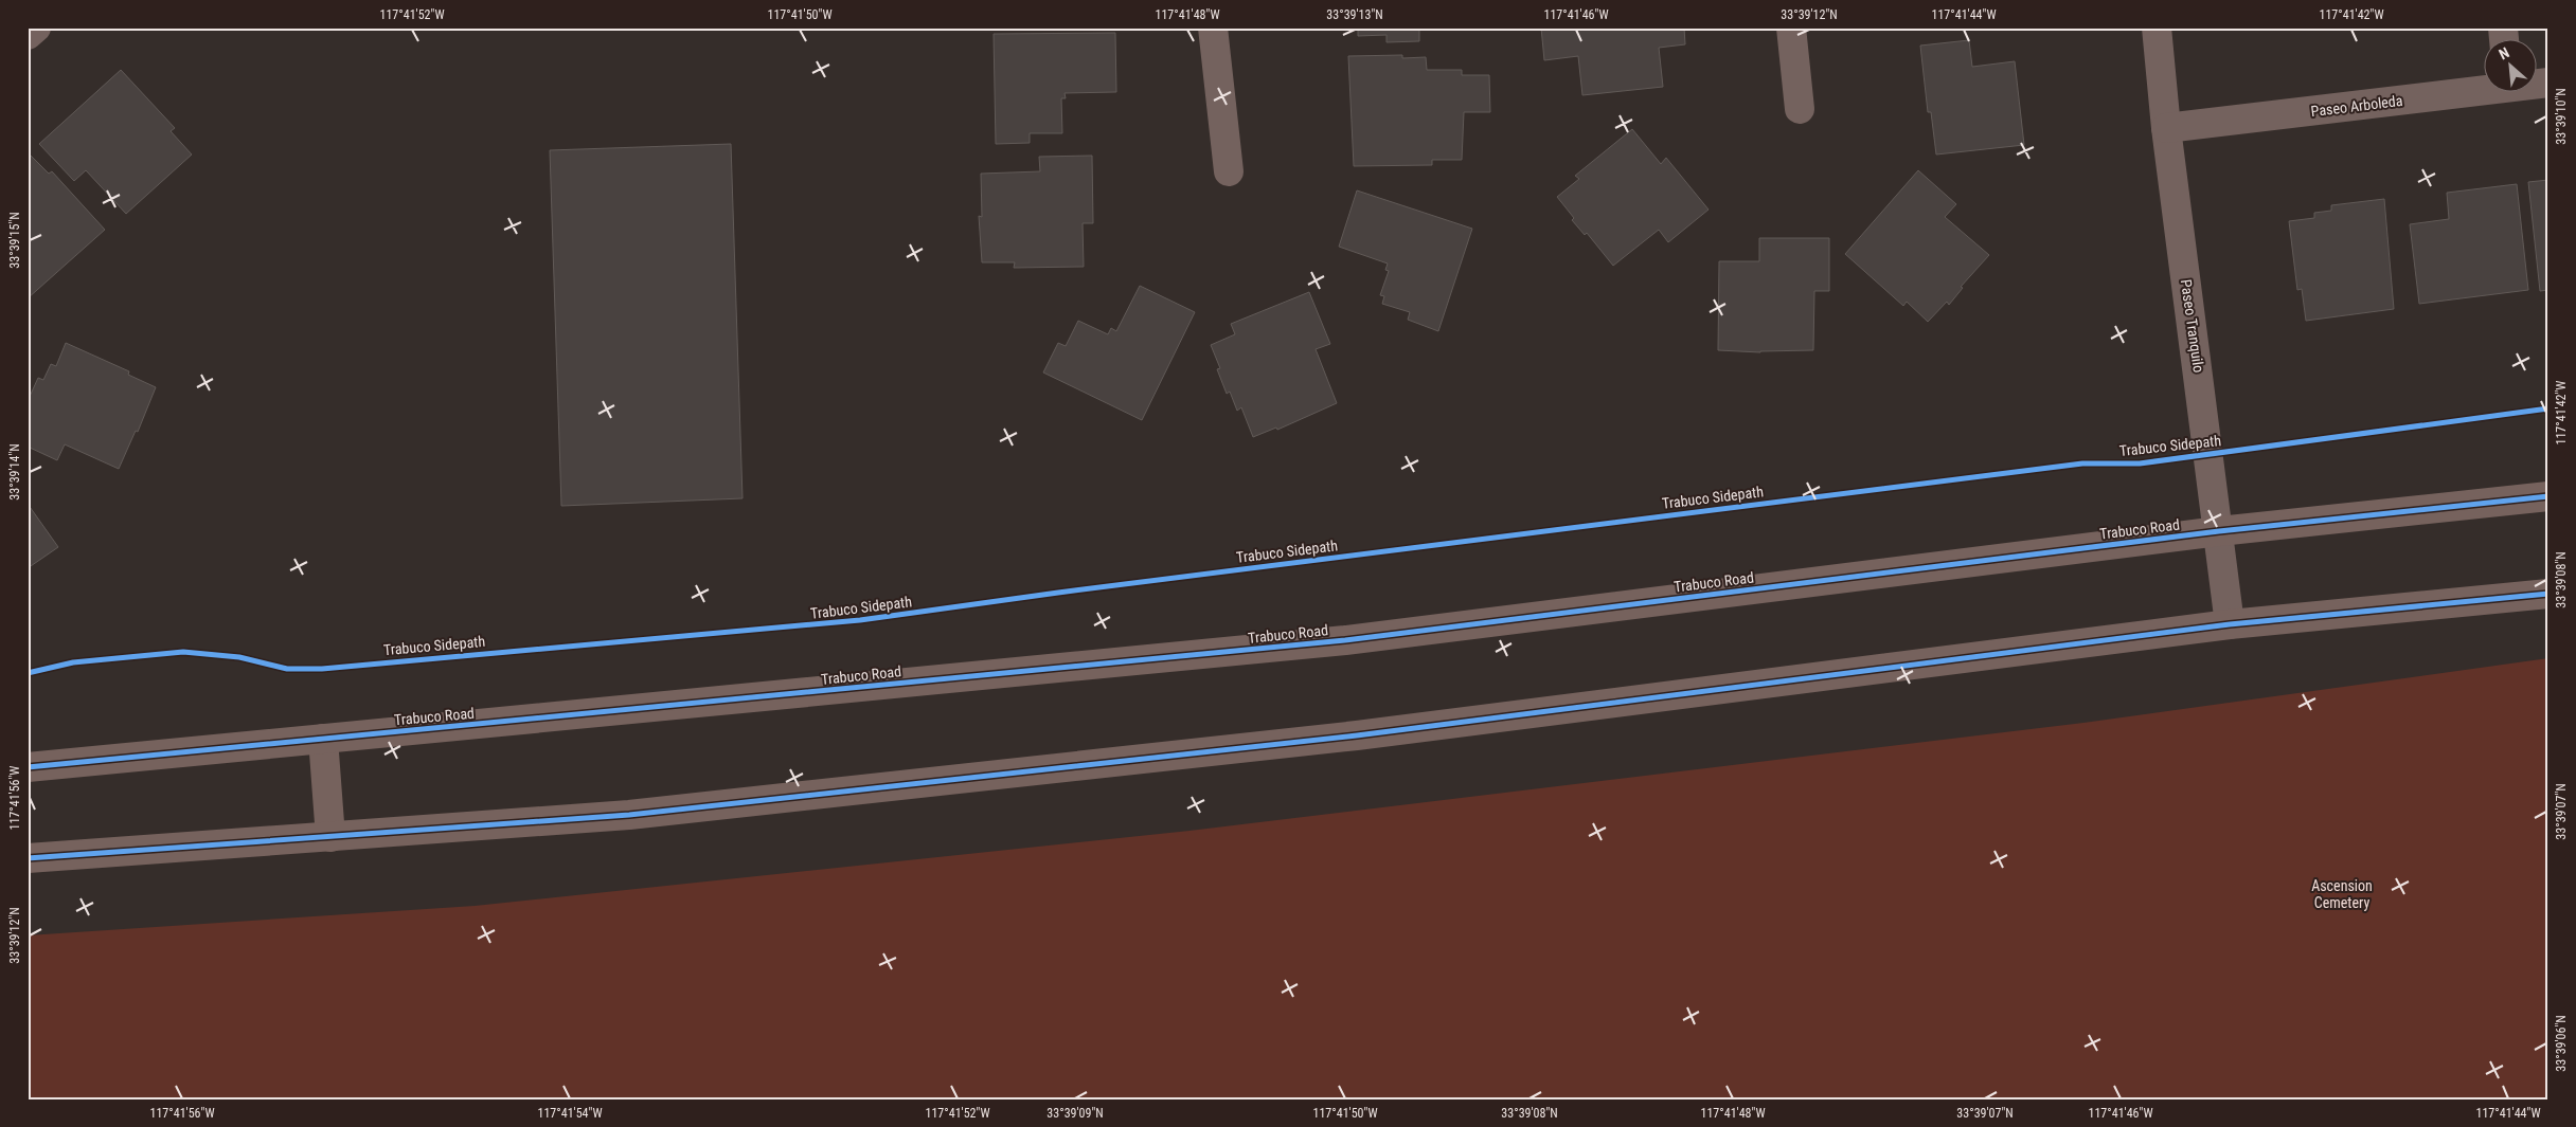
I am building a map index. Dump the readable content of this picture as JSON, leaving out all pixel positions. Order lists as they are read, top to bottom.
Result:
{
  "streets": {
    "main road": ["Trabuco Road"],
    "street": ["Paseo Arboleda", "Paseo Tranquilo"],
    "cycle path": ["Trabuco Sidepath"]
  },
  "crossings": [
    ["Paseo Arboleda", "Paseo Tranquilo"],
    ["Paseo Tranquilo", "Trabuco Road"]
  ],
  "parks": ["Ascension Cemetery"],
  "north": "top left",
  "coordinates": [
    "117°41'52\"W",
    "117°41'50\"W",
    "117°41'48\"W",
    "33°39'13\"N",
    "117°41'46\"W",
    "33°39'12\"N",
    "117°41'44\"W",
    "117°41'42\"W",
    "33°39'10\"N",
    "33°39'15\"N",
    "33°39'14\"N",
    "33°39'08\"N",
    "117°41'56\"W",
    "33°39'07\"N",
    "33°39'06\"N",
    "117°41'54\"W",
    "33°39'09\"N"
  ]
}
